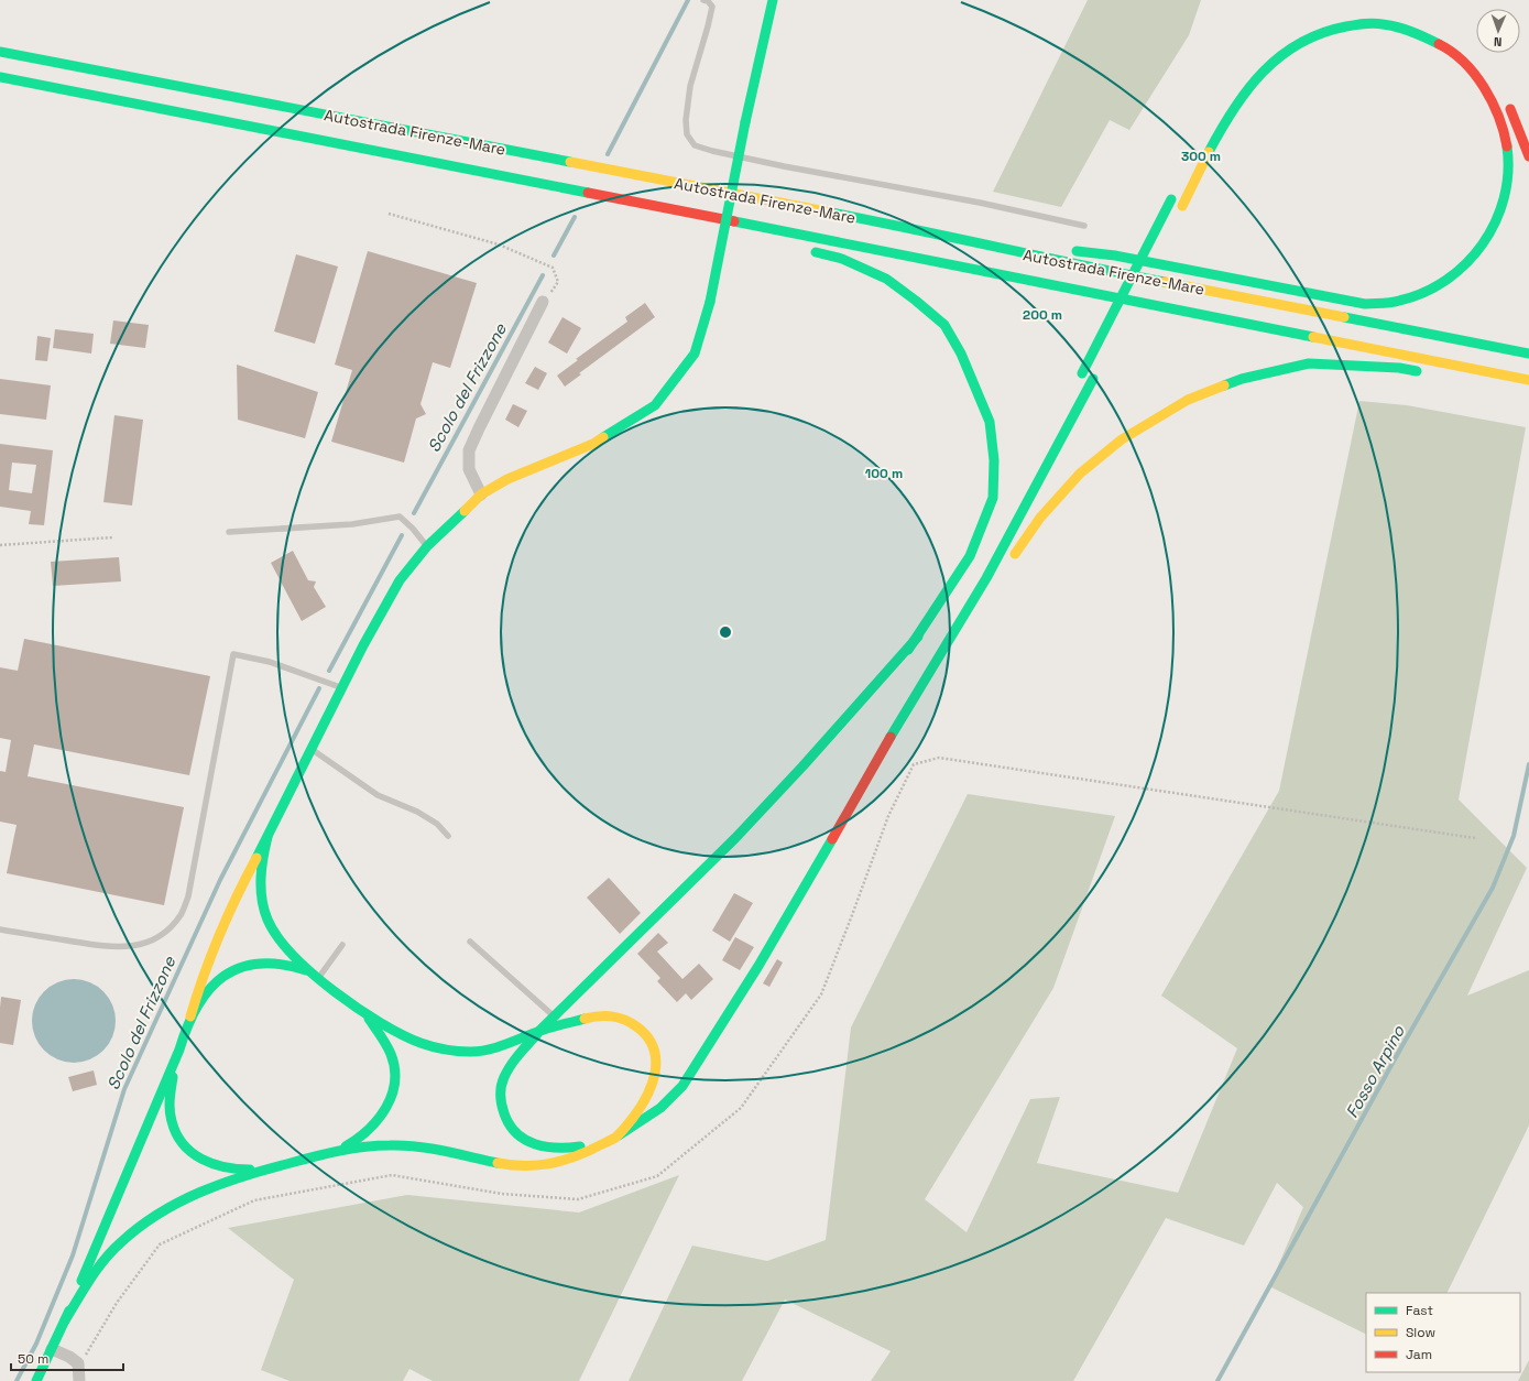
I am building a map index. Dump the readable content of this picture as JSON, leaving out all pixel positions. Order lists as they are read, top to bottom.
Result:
{
  "streets": {
    "main road": ["Autostrada Firenze-Mare"]
  },
  "water": ["Scolo del Frizzone", "Fosso Arpino"],
  "legend": ["Fast", "Slow", "Jam"],
  "scale_bar": "50 m",
  "north": "bottom",
  "rings": ["300 m", "200 m", "100 m"]
}
